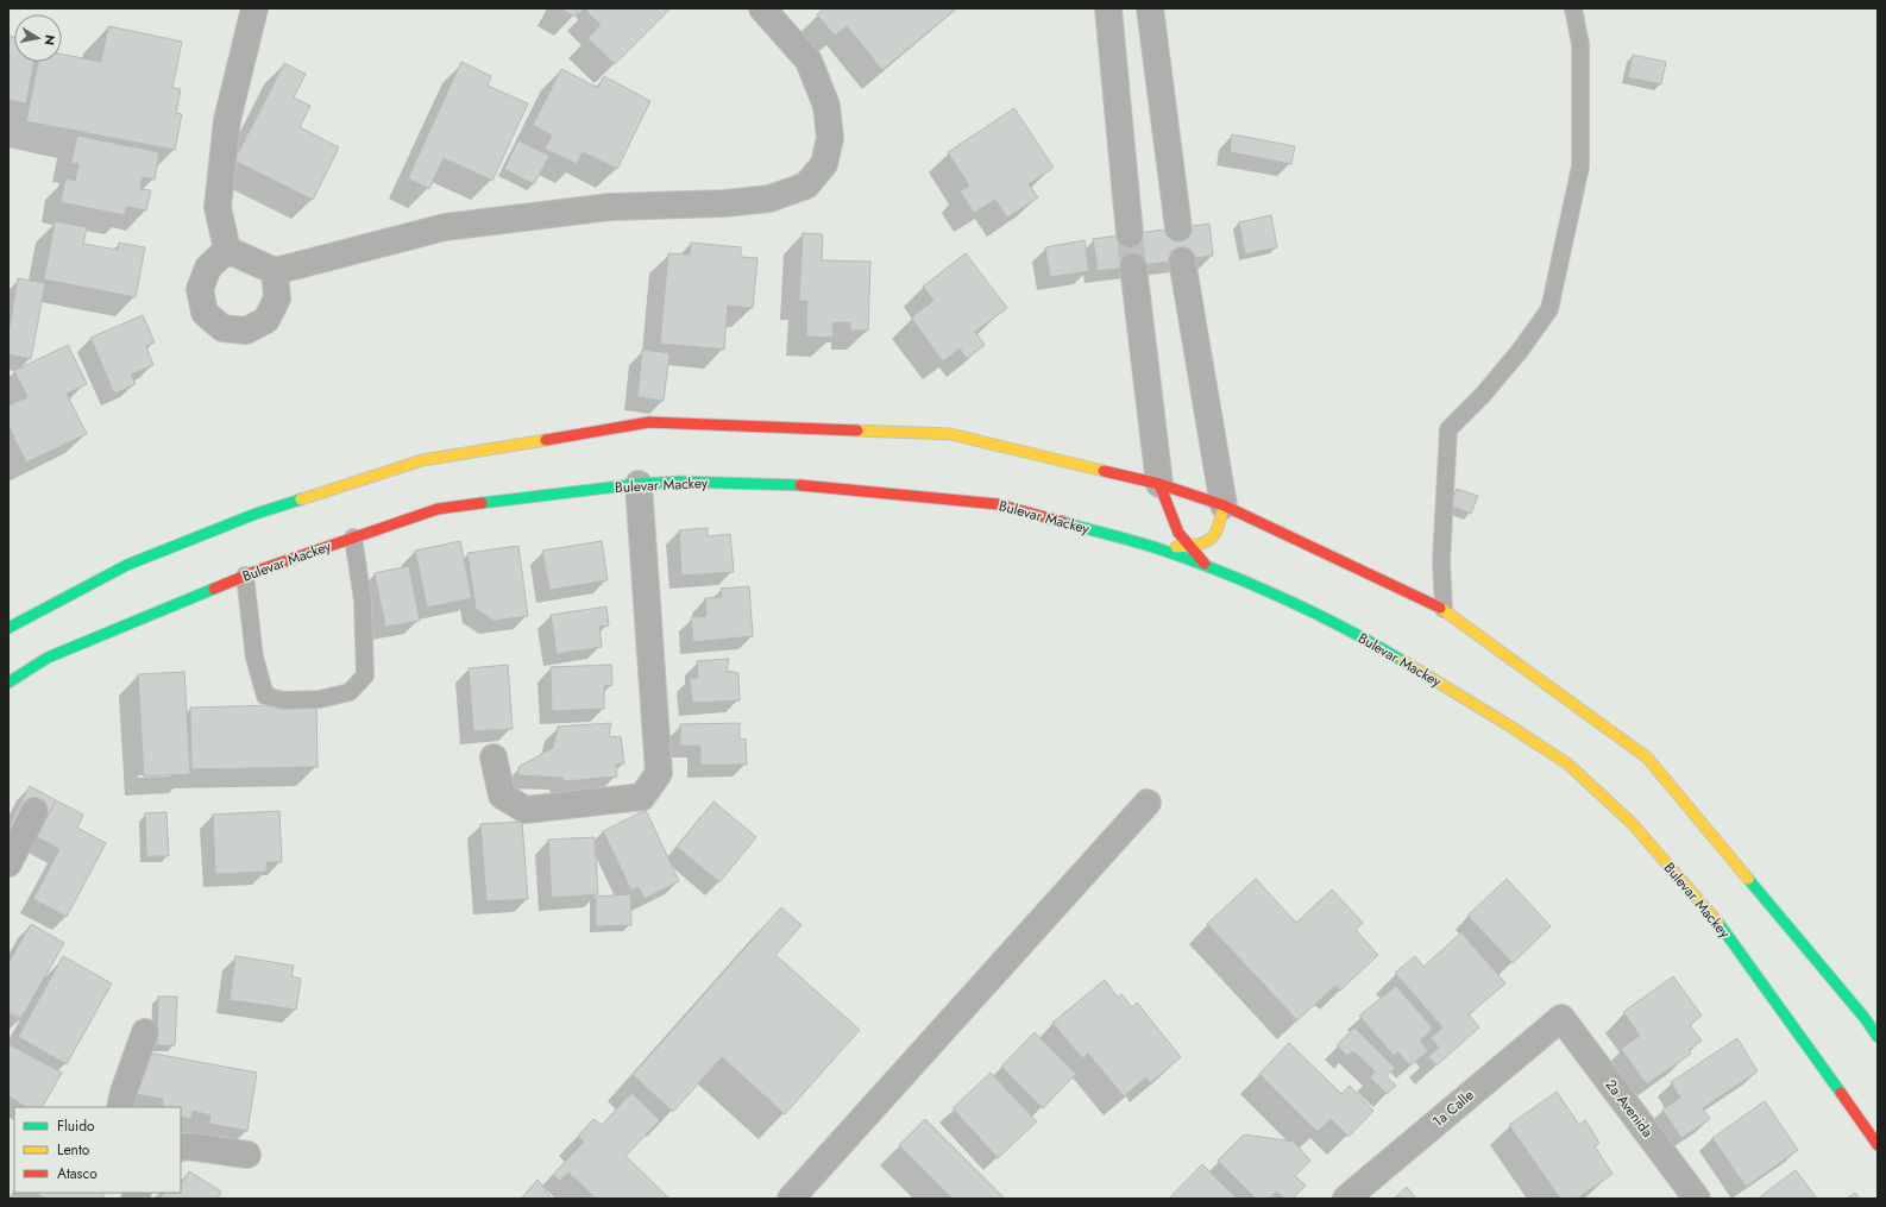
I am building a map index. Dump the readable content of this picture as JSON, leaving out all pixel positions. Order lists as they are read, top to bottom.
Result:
{
  "streets": {
    "main road": ["Bulevar Mackey"],
    "street": ["1a Calle", "2a Avenida"]
  },
  "crossings": [
    ["1a Calle", "2a Avenida"]
  ],
  "legend": ["Fluido", "Lento", "Atasco"],
  "north": "right"
}
